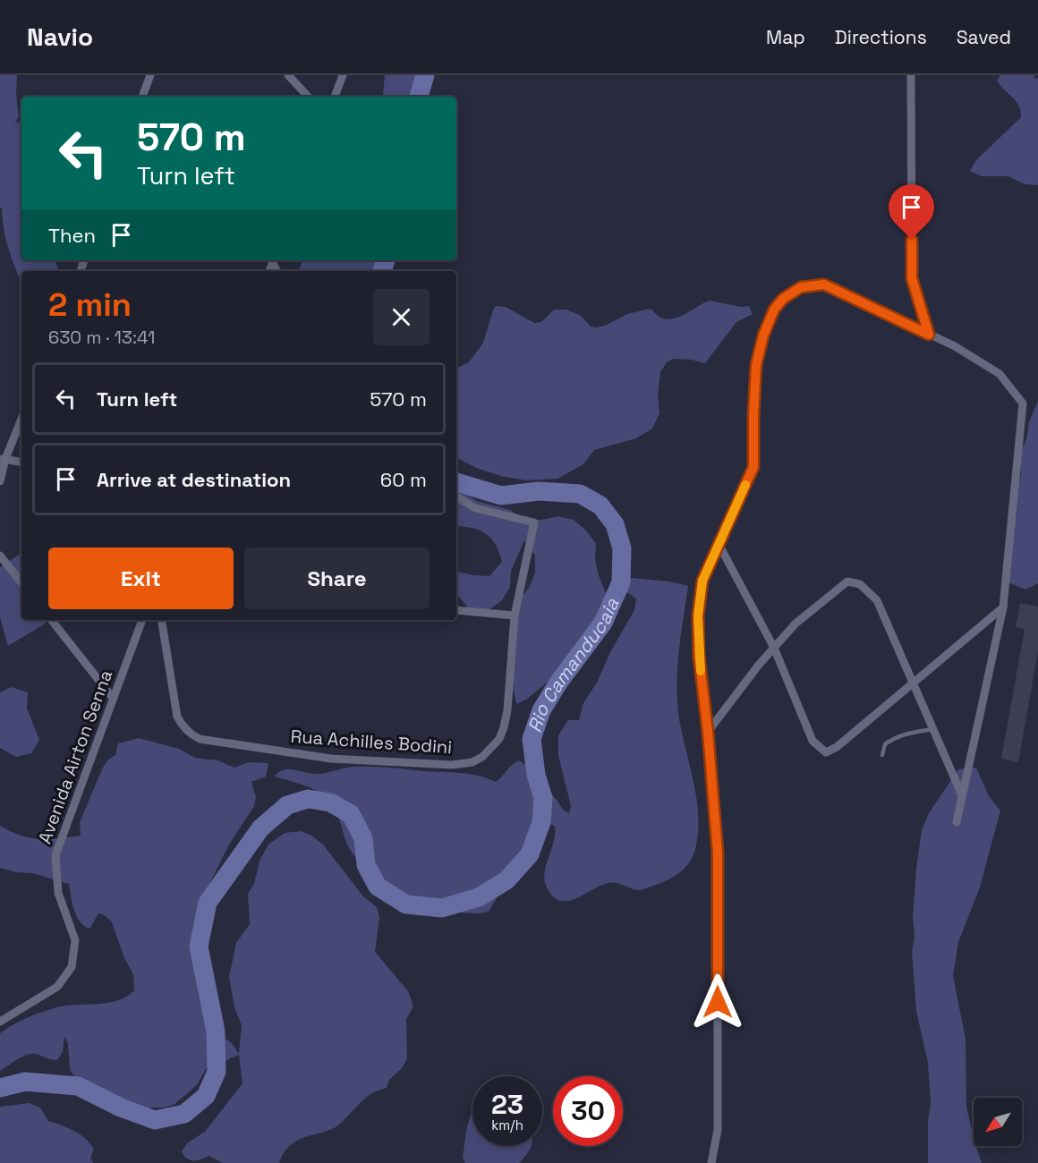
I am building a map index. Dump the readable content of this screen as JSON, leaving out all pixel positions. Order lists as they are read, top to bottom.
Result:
{
  "streets": {
    "street": ["Rua Achilles Bodini", "Avenida Airton Senna"]
  },
  "water": ["Rio Camanducaia"],
  "north": "bottom left",
  "page": {
    "header": "Navio",
    "nav": ["Map", "Directions", "Saved"],
    "turn": ["570 m", "Turn left"],
    "then": "Then",
    "heading": ["2 min", "630 m · 13:41"],
    "list": [
      {
        "name": "Turn left",
        "value": "570 m"
      },
      {
        "name": "Arrive at destination",
        "value": "60 m"
      }
    ],
    "buttons": ["Exit", "Share"],
    "speed": "23 km/h",
    "limit": "30"
  }
}
